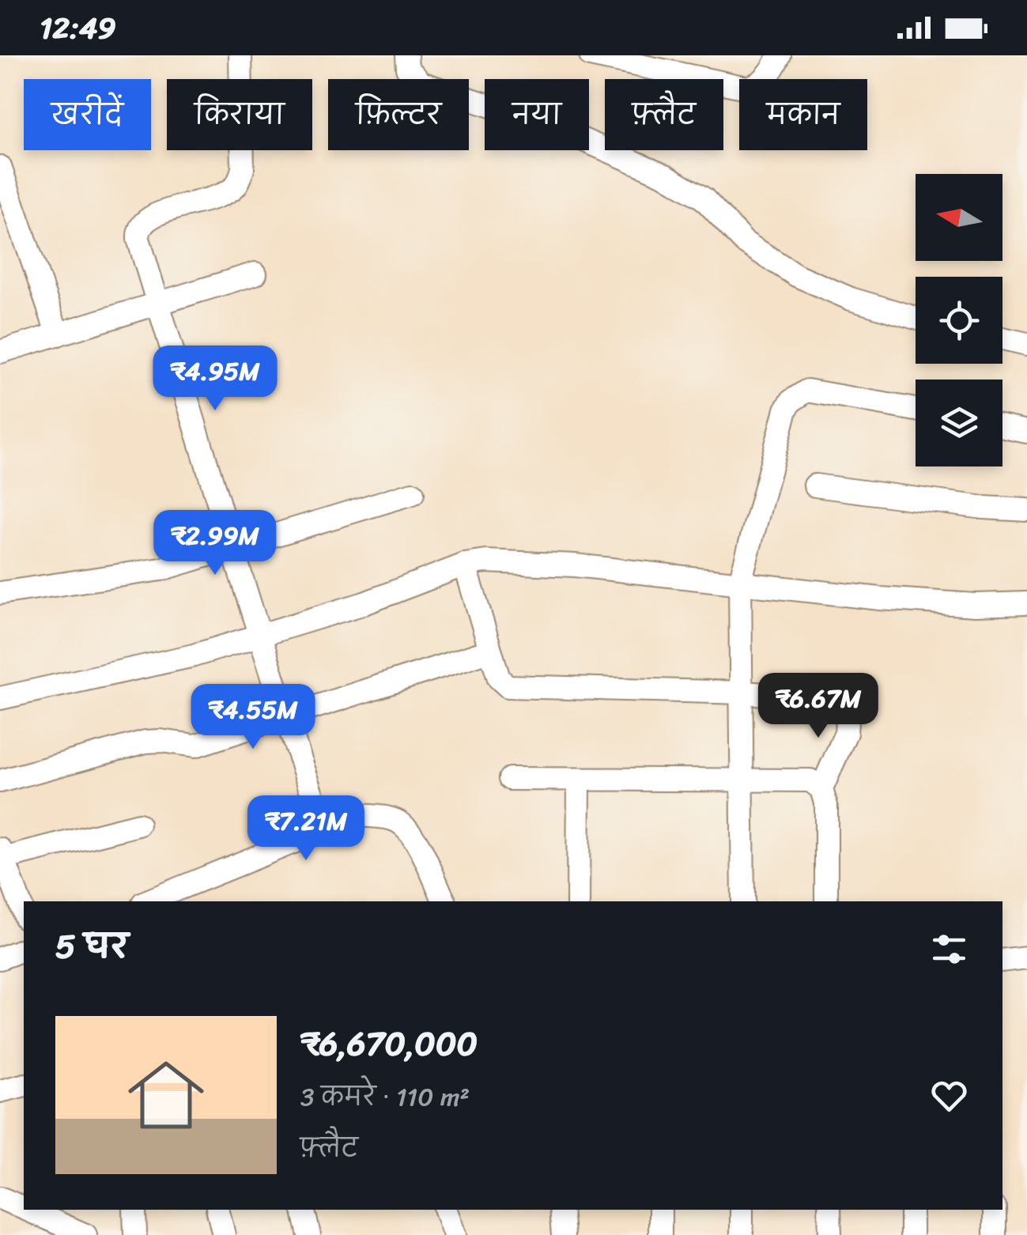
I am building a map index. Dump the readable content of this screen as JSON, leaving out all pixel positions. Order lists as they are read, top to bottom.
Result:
{
  "north": "left",
  "page": {
    "status": "12:49",
    "chip": [
      "खरीदें",
      "किराया",
      "फ़िल्टर",
      "नया",
      "फ़्लैट",
      "मकान"
    ],
    "price": [
      "₹4.95M",
      "₹2.99M",
      "₹6.67M",
      "₹4.55M",
      "₹7.21M"
    ],
    "heading": "5 घर",
    "list": [
      {
        "name": "₹6,670,000",
        "note": "3 कमरे · 110 m² · फ़्लैट"
      }
    ]
  }
}
